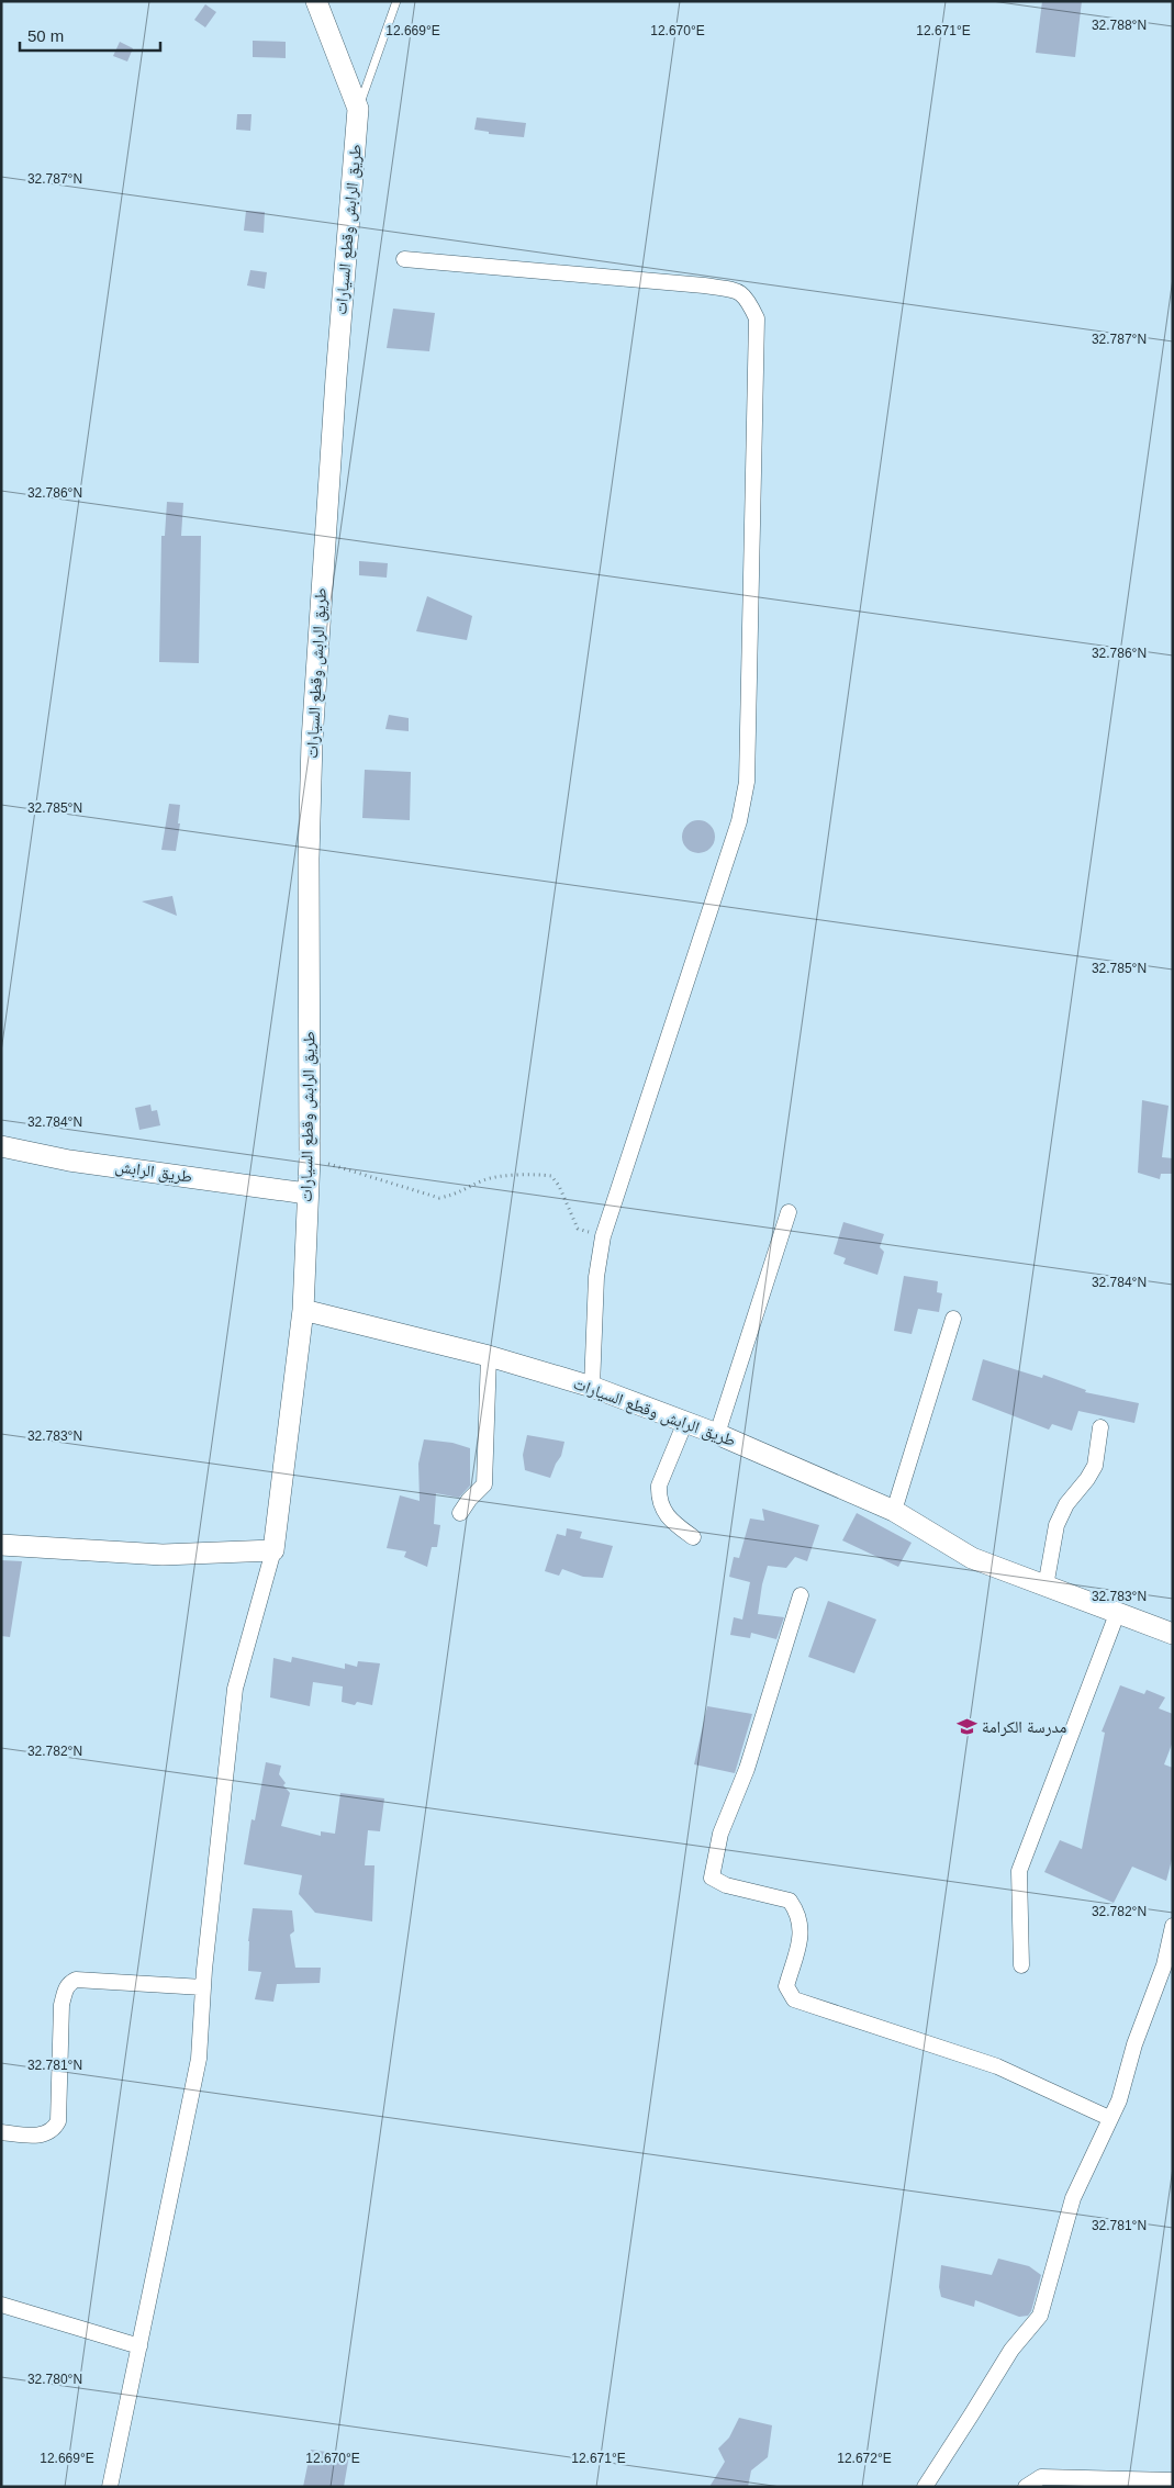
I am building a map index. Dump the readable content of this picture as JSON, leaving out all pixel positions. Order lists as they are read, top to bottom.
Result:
{
  "streets": {
    "main road": ["طريق الرابش وقطع السيارات", "طريق الرابش"]
  },
  "crossings": [
    ["طريق الرابش وقطع السيارات", "طريق الرابش"]
  ],
  "places": {
    "school or university": ["مدرسة الكرامة"]
  },
  "scale_bar": "50 m",
  "coordinates": [
    "32.788°N",
    "12.669°E",
    "12.670°E",
    "12.671°E",
    "32.787°N",
    "32.786°N",
    "32.785°N",
    "32.784°N",
    "32.783°N",
    "32.782°N",
    "32.781°N",
    "32.780°N",
    "12.672°E"
  ]
}
